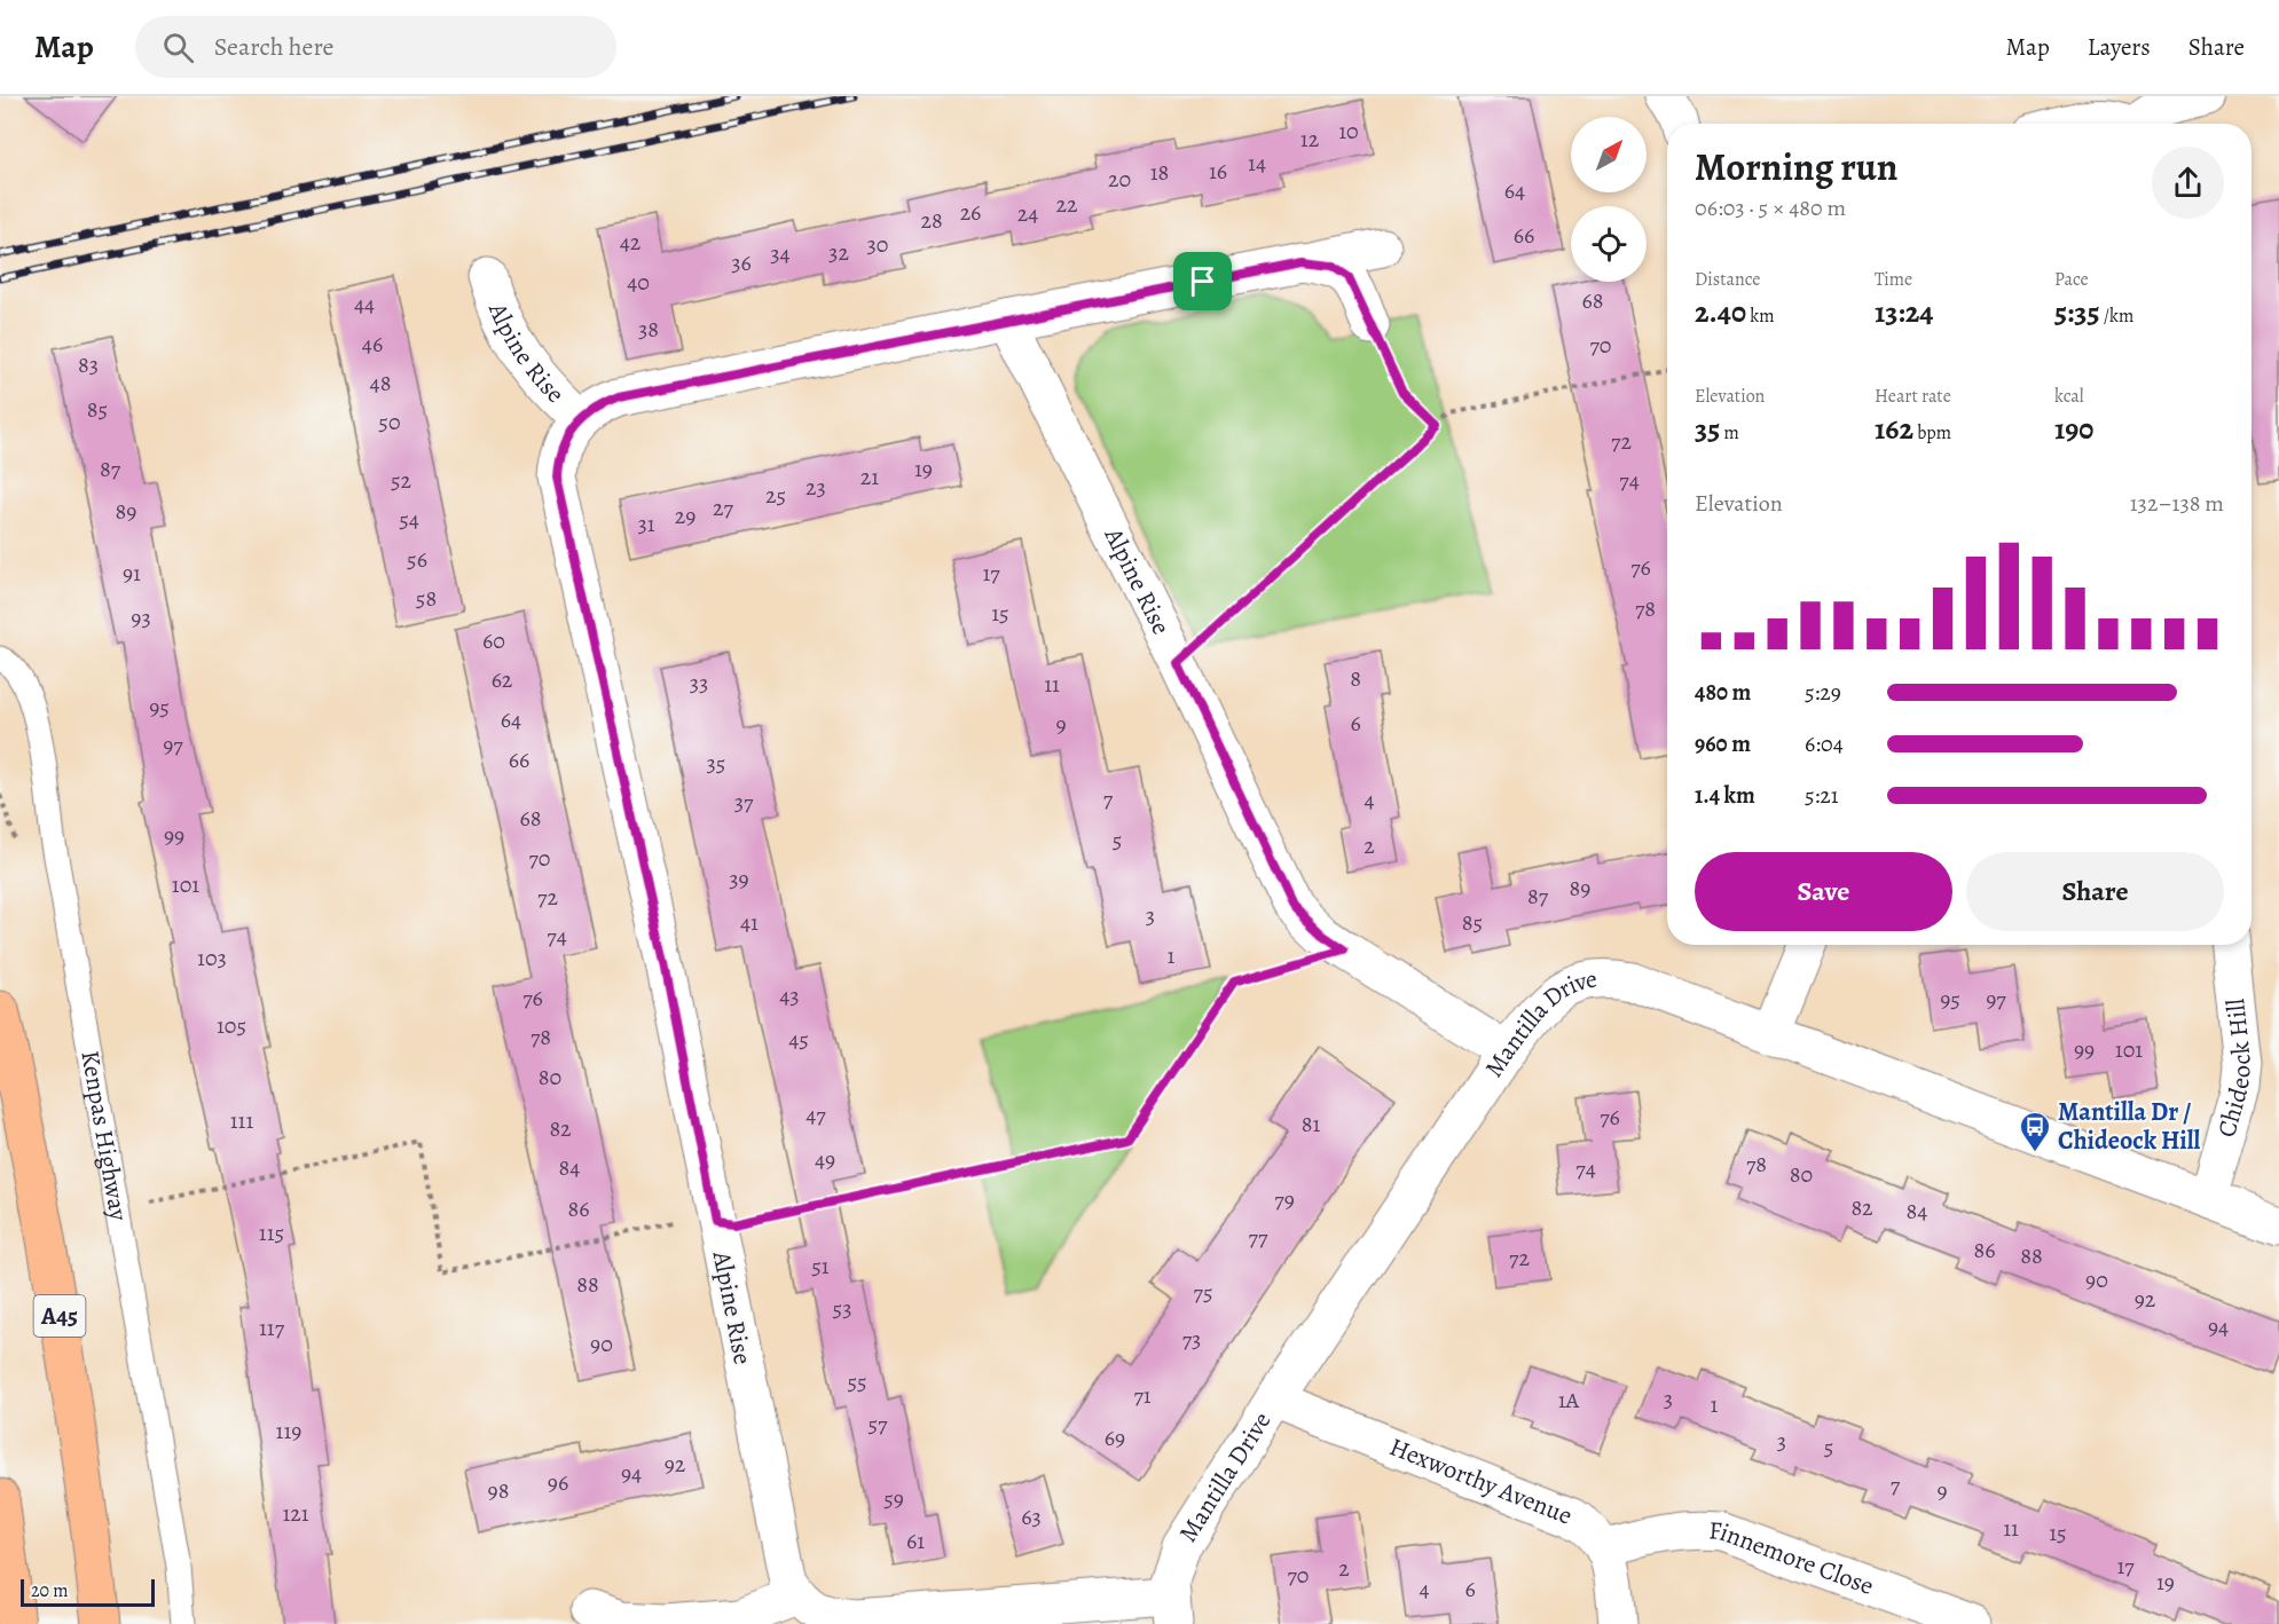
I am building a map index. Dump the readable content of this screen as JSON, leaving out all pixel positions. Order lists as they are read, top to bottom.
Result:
{
  "streets": {
    "highway": ["A45"],
    "street": [
      "Alpine Rise",
      "Mantilla Drive",
      "Chideock Hill",
      "Hexworthy Avenue",
      "Finnemore Close"
    ],
    "lane": ["Kenpas Highway"]
  },
  "crossings": [
    ["Alpine Rise", "Mantilla Drive"],
    ["Mantilla Drive", "Chideock Hill"],
    ["Mantilla Drive", "Hexworthy Avenue"],
    ["Hexworthy Avenue", "Finnemore Close"]
  ],
  "places": {
    "bus stop": ["Mantilla Dr / Chideock Hill"]
  },
  "house_numbers": [
    "10",
    "12",
    "14",
    "16",
    "18",
    "20",
    "64",
    "22",
    "26",
    "24",
    "28",
    "66",
    "42",
    "30",
    "32",
    "34",
    "36",
    "40",
    "68",
    "44",
    "38",
    "46",
    "70",
    "83",
    "48",
    "85",
    "50",
    "72",
    "87",
    "19",
    "21",
    "52",
    "74",
    "23",
    "25",
    "27",
    "89",
    "29",
    "54",
    "31",
    "56",
    "76",
    "91",
    "17",
    "58",
    "78",
    "15",
    "93",
    "60",
    "8",
    "62",
    "33",
    "11",
    "95",
    "64",
    "6",
    "9",
    "97",
    "66",
    "35",
    "7",
    "4",
    "37",
    "68",
    "99",
    "5",
    "2",
    "70",
    "39",
    "101",
    "89",
    "87",
    "72",
    "3",
    "41",
    "85",
    "74",
    "1",
    "103",
    "43",
    "76",
    "95",
    "97",
    "105",
    "78",
    "45",
    "99",
    "101",
    "80",
    "47",
    "76",
    "111",
    "81",
    "82",
    "49",
    "78",
    "84",
    "74",
    "80",
    "79",
    "82",
    "86",
    "84",
    "115",
    "77",
    "86",
    "88",
    "72",
    "51",
    "90",
    "88",
    "75",
    "92",
    "53",
    "94",
    "117",
    "73",
    "90",
    "55",
    "71",
    "3",
    "1A",
    "1",
    "57",
    "119",
    "69",
    "3",
    "5",
    "92",
    "94",
    "96",
    "7",
    "98",
    "9",
    "59",
    "121",
    "63",
    "11",
    "15",
    "61",
    "17",
    "2",
    "70",
    "19",
    "4",
    "6"
  ],
  "scale_bar": "20 m",
  "north": "top right",
  "page": {
    "header": "Map",
    "search": "Search here",
    "nav": ["Map", "Layers", "Share"],
    "heading": ["Morning run", "06:03 · 5 × 480 m"],
    "stats": [
      ["Distance", "2.40 km"],
      ["Time", "13:24"],
      ["Pace", "5:35 /km"],
      ["Elevation", "35 m"],
      ["Heart rate", "162 bpm"],
      ["kcal", "190"]
    ],
    "chart": ["Elevation", "132–138 m"],
    "list": [
      {
        "name": "480 m",
        "note": "5:29"
      },
      {
        "name": "960 m",
        "note": "6:04"
      },
      {
        "name": "1.4 km",
        "note": "5:21"
      }
    ],
    "buttons": ["Save", "Share"],
    "scale": "20 m"
  }
}
